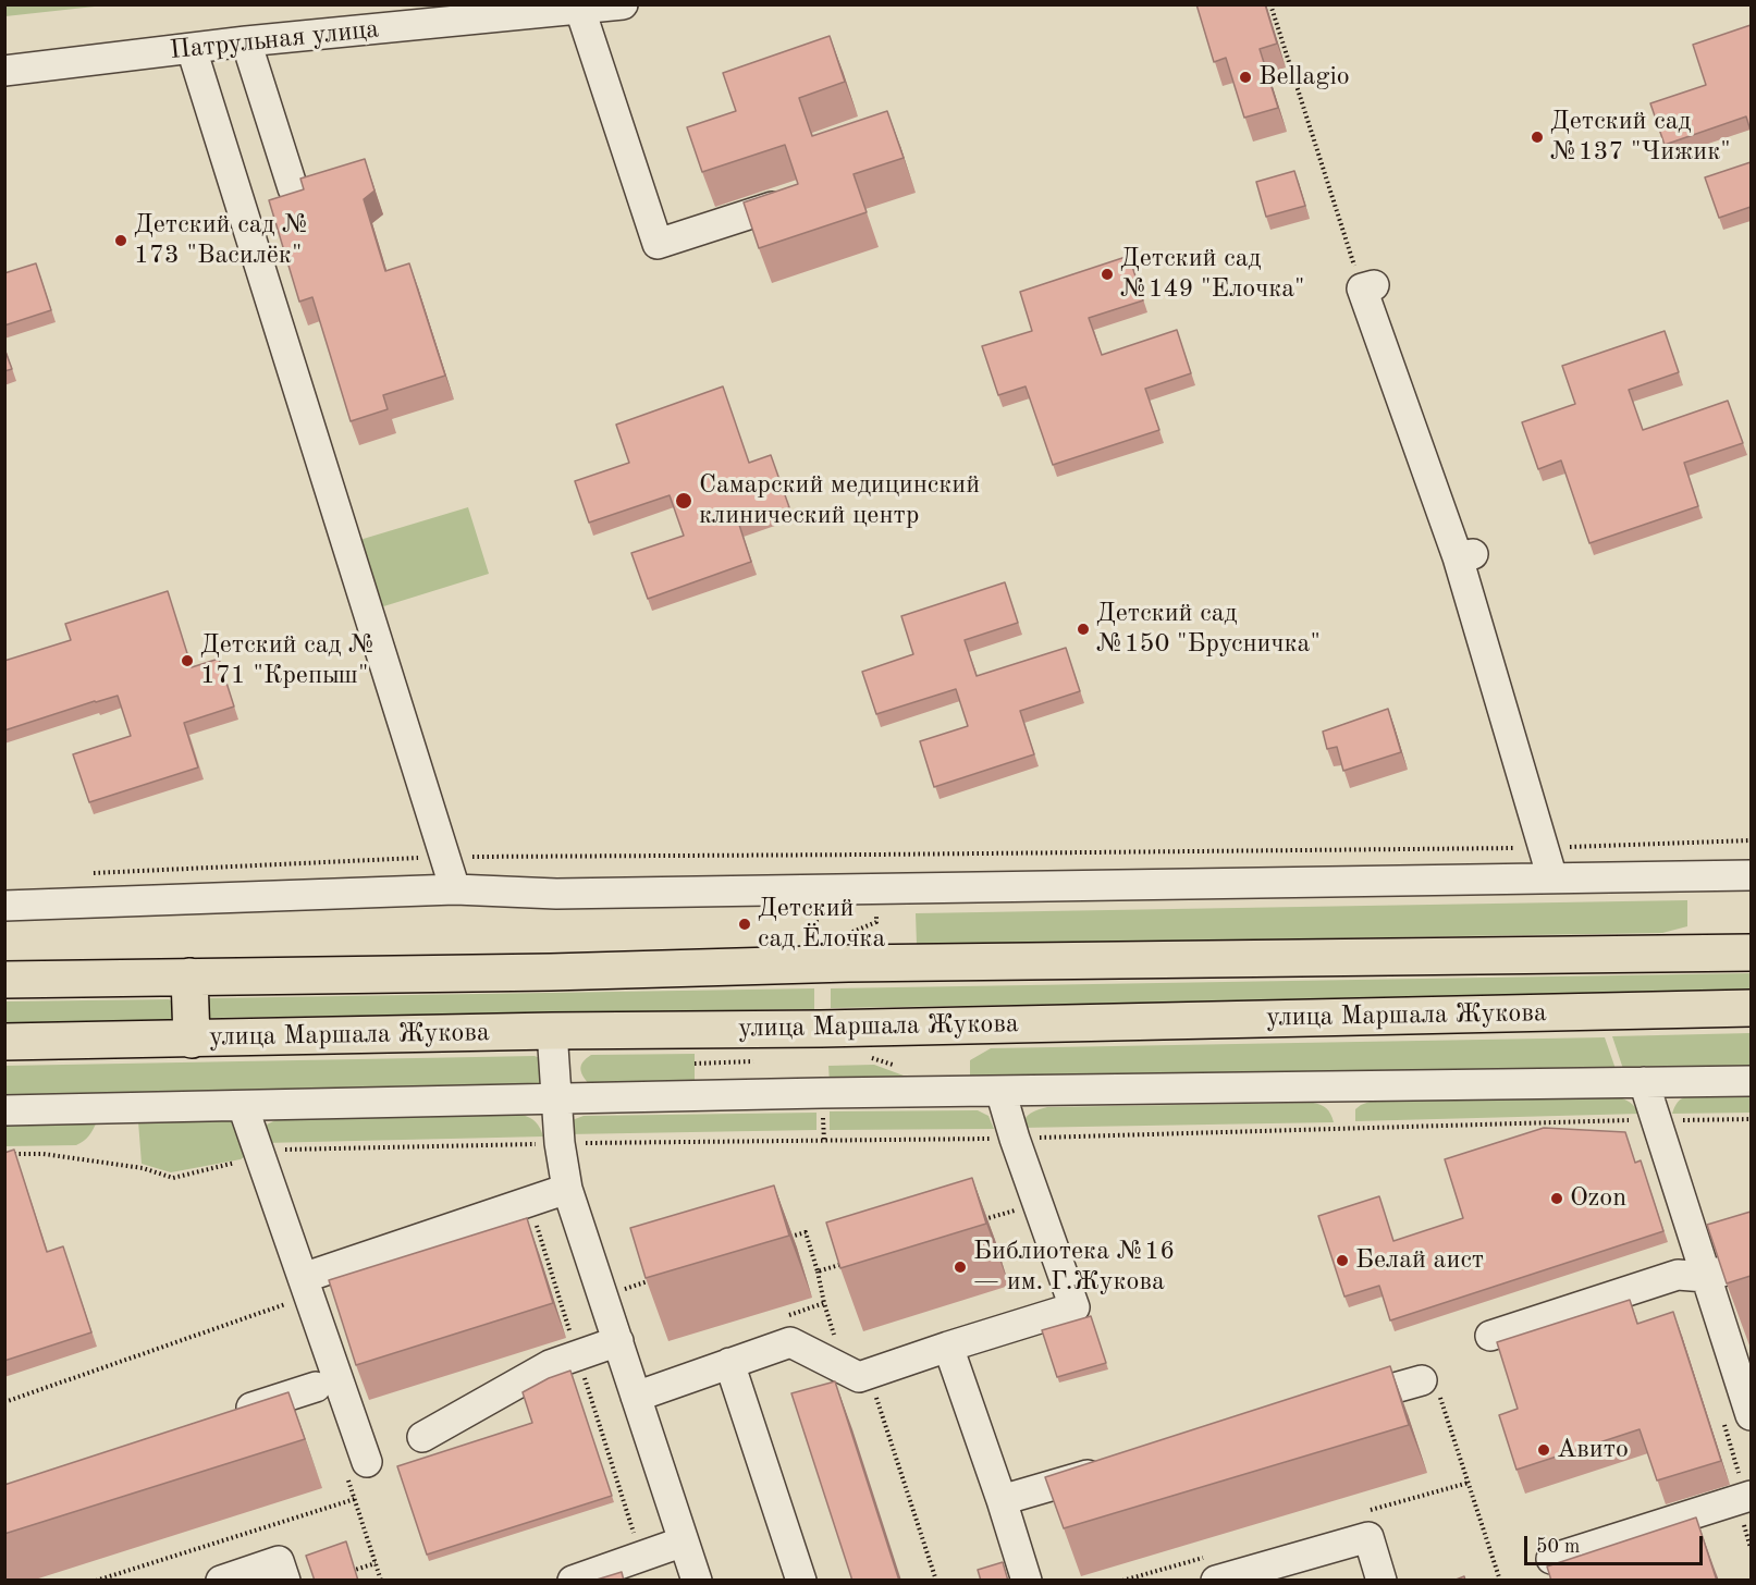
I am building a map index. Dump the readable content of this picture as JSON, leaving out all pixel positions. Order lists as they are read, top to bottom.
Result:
{
  "streets": {
    "main road": ["улица Маршала Жукова"],
    "street": ["Патрульная улица"]
  },
  "places": [
    "Bellagio",
    "Детский сад №137 \"Чижик\"",
    "Детский сад № 173 \"Василёк\"",
    "Детский сад №149 \"Елочка\"",
    "Самарский медицинский клинический центр",
    "Детский сад №150 \"Брусничка\"",
    "Детский сад № 171 \"Крепыш\"",
    "Детский сад Ёлочка",
    "Ozon",
    "Белай аист",
    "Библиотека №16 — им. Г.Жукова",
    "Авито"
  ],
  "scale_bar": "50 m"
}
